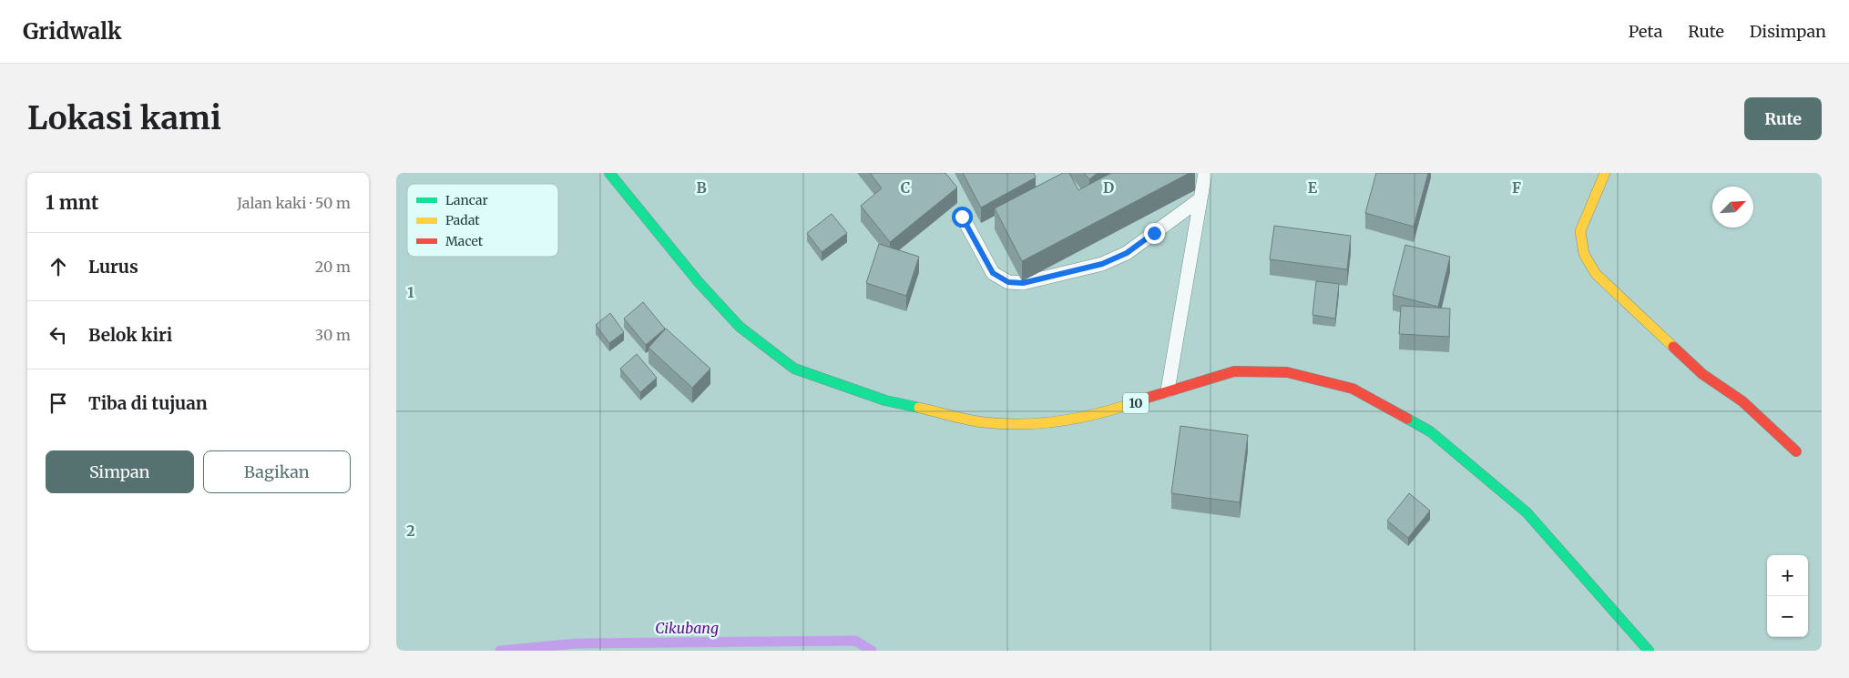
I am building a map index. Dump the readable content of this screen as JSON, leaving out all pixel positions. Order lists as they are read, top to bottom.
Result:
{
  "streets": {
    "main road": ["10"]
  },
  "water": ["Cikubang"],
  "legend": ["Lancar", "Padat", "Macet"],
  "north": "top right",
  "page": {
    "header": "Gridwalk",
    "nav": ["Peta", "Rute", "Disimpan"],
    "buttons": [
      "Rute",
      ["Simpan", "Bagikan"]
    ],
    "title": "Lokasi kami",
    "heading": ["1 mnt", "Jalan kaki · 50 m"],
    "list": [
      ["Lurus", "20 m"],
      ["Belok kiri", "30 m"],
      "Tiba di tujuan"
    ],
    "map_buttons": ["+", "−"]
  },
  "grid": {
    "columns": [
      "B",
      "C",
      "D",
      "E",
      "F"
    ],
    "rows": ["1", "2"]
  }
}
